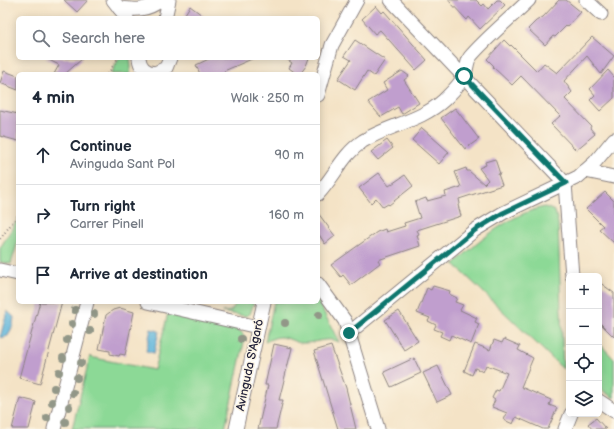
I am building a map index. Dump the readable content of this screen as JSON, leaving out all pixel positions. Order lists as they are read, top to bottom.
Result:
{
  "streets": {
    "street": ["Avinguda S'Agaró"]
  },
  "page": {
    "search": "Search here",
    "heading": ["4 min", "Walk · 250 m"],
    "list": [
      ["Continue", "Avinguda Sant Pol", "90 m"],
      ["Turn right", "Carrer Pinell", "160 m"],
      "Arrive at destination"
    ],
    "map_buttons": ["+", "−"]
  }
}
